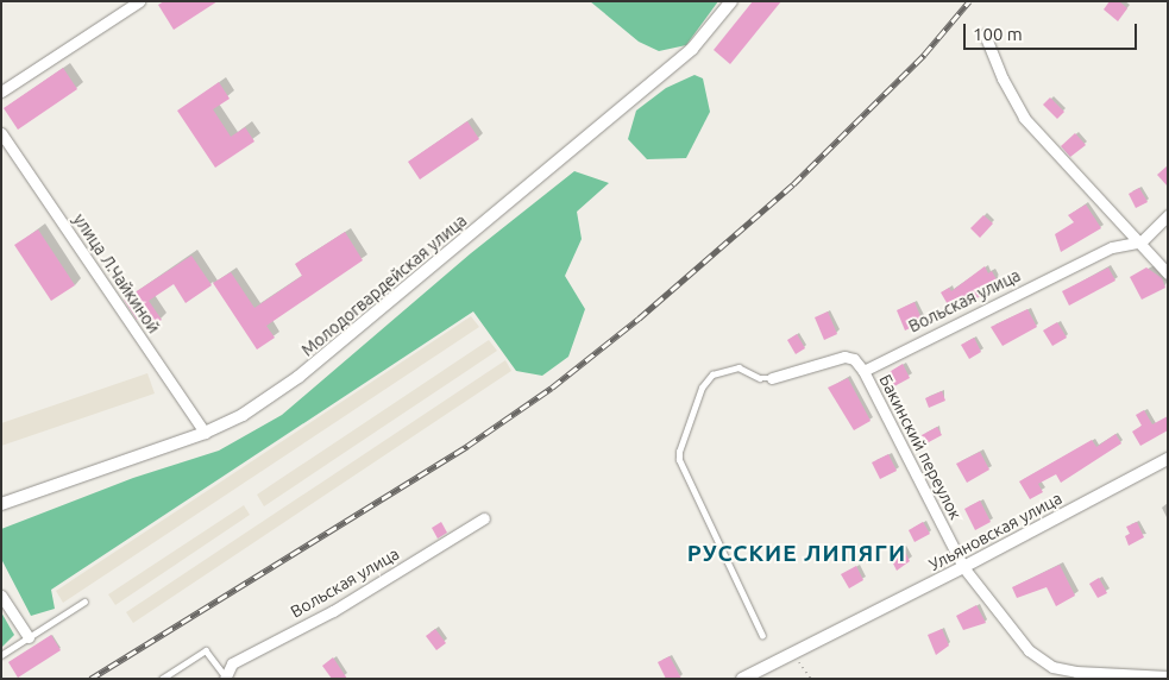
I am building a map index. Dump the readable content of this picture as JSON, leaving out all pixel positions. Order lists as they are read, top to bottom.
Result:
{
  "streets": {
    "street": [
      "улица Л.Чайкиной",
      "Молодогвардейская улица",
      "Вольская улица",
      "Бакинский переулок",
      "Ульяновская улица"
    ]
  },
  "crossings": [
    ["улица Л.Чайкиной", "Молодогвардейская улица"],
    ["Вольская улица", "Бакинский переулок"],
    ["Бакинский переулок", "Ульяновская улица"]
  ],
  "districts": ["РУССКИЕ ЛИПЯГИ"],
  "scale_bar": "100 m"
}
